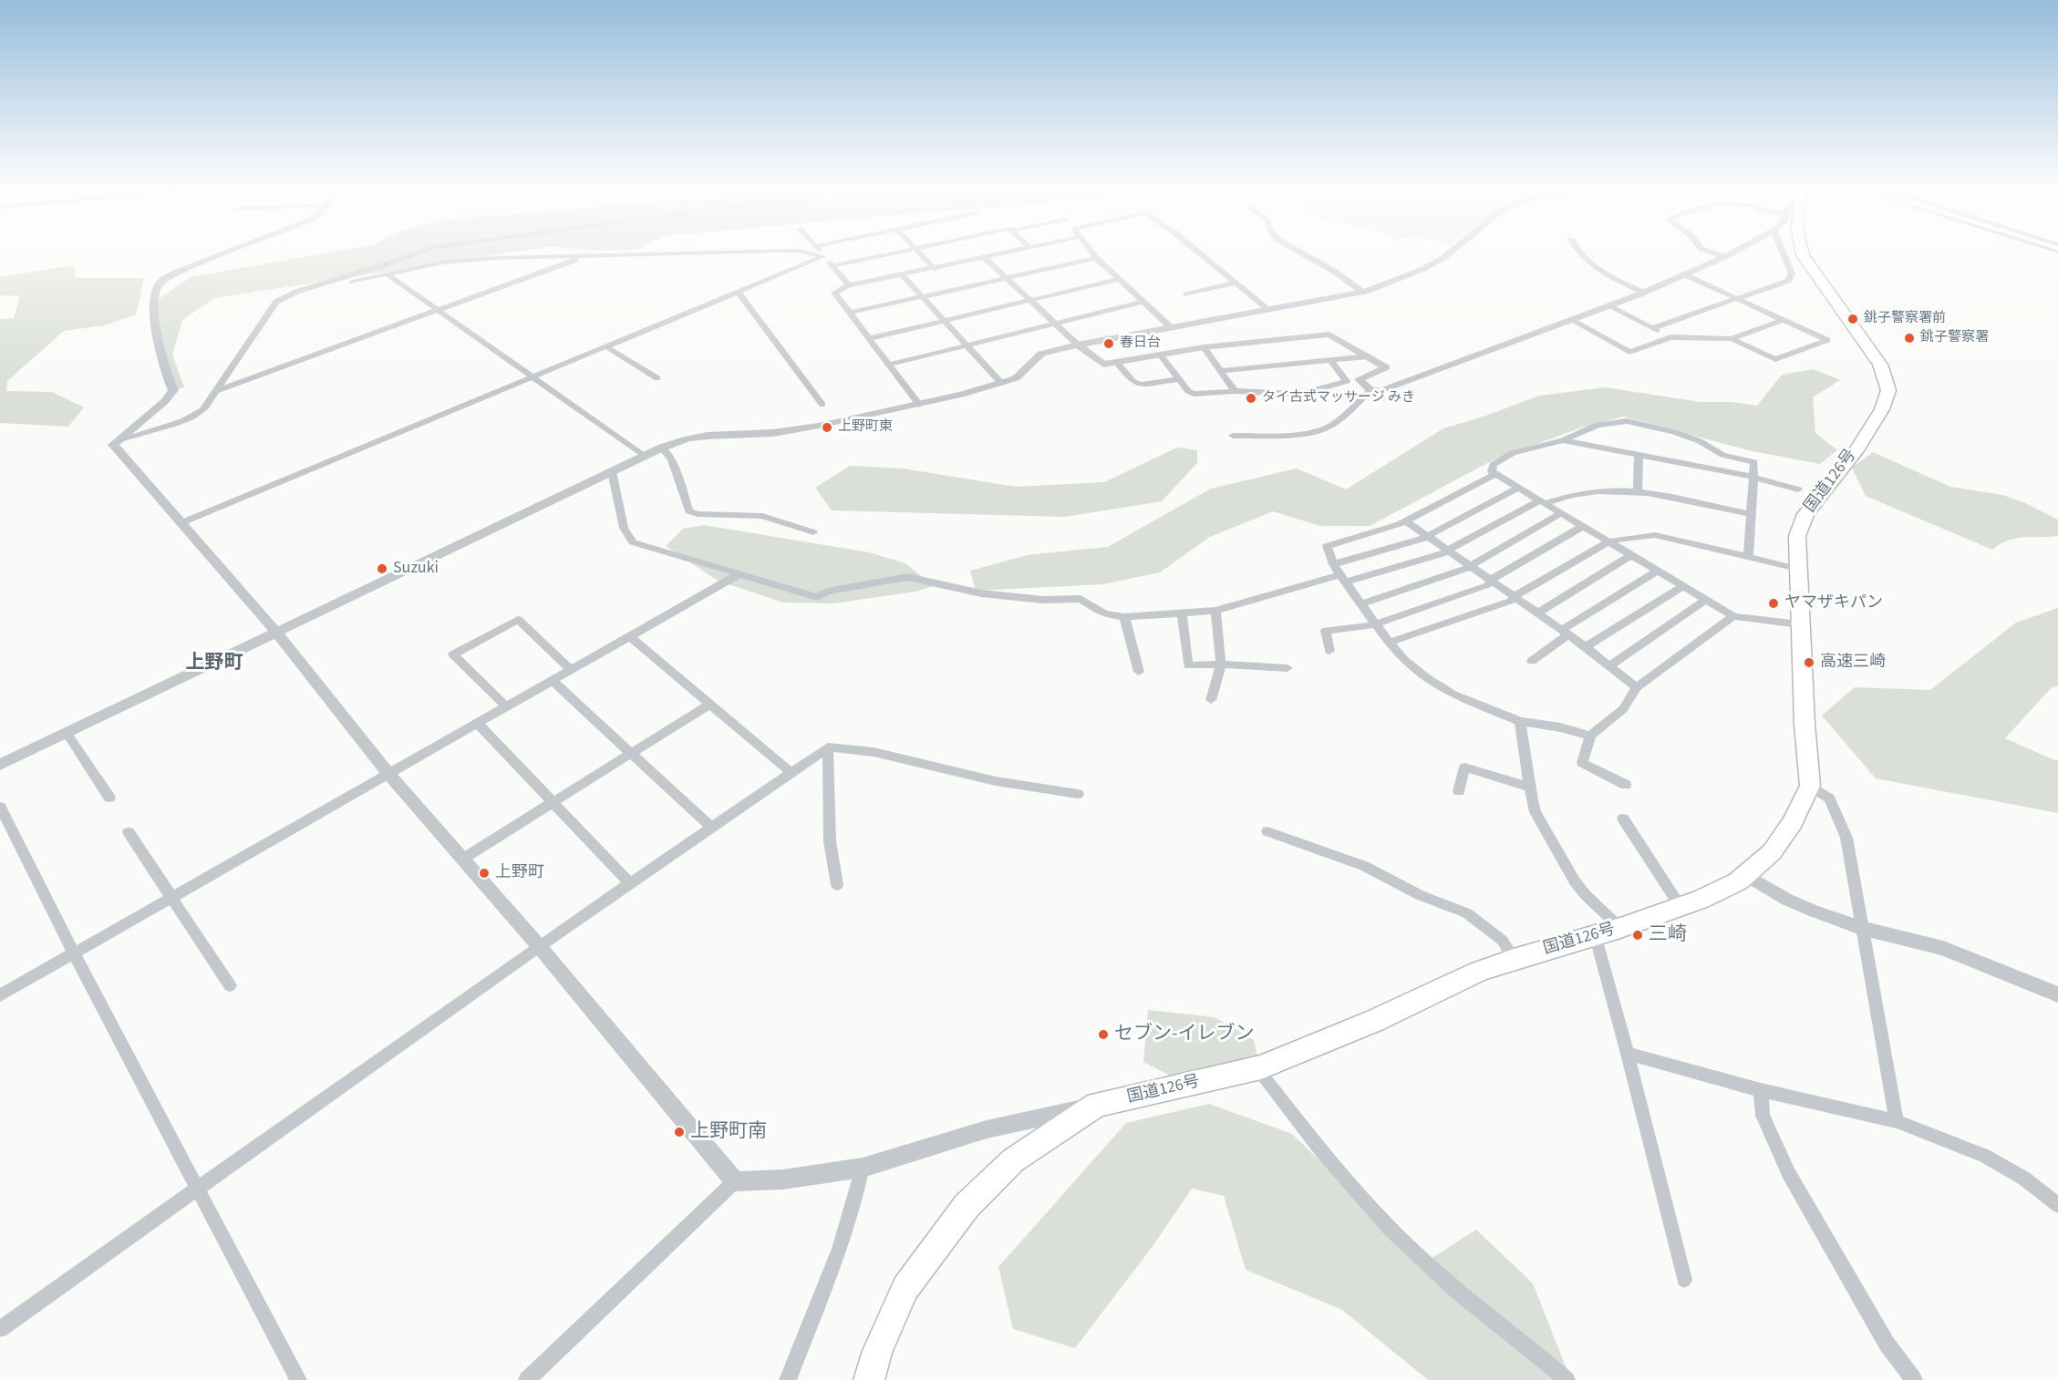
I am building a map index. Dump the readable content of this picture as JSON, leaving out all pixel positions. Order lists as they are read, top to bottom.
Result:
{
  "streets": {
    "highway": ["国道126号"]
  },
  "districts": ["上野町"],
  "places": [
    "銚子警察署前",
    "銚子警察署",
    "春日台",
    "タイ古式マッサージ みき",
    "上野町東",
    "Suzuki",
    "ヤマザキパン",
    "高速三崎",
    "上野町",
    "三崎",
    "セブン-イレブン",
    "上野町南"
  ]
}
